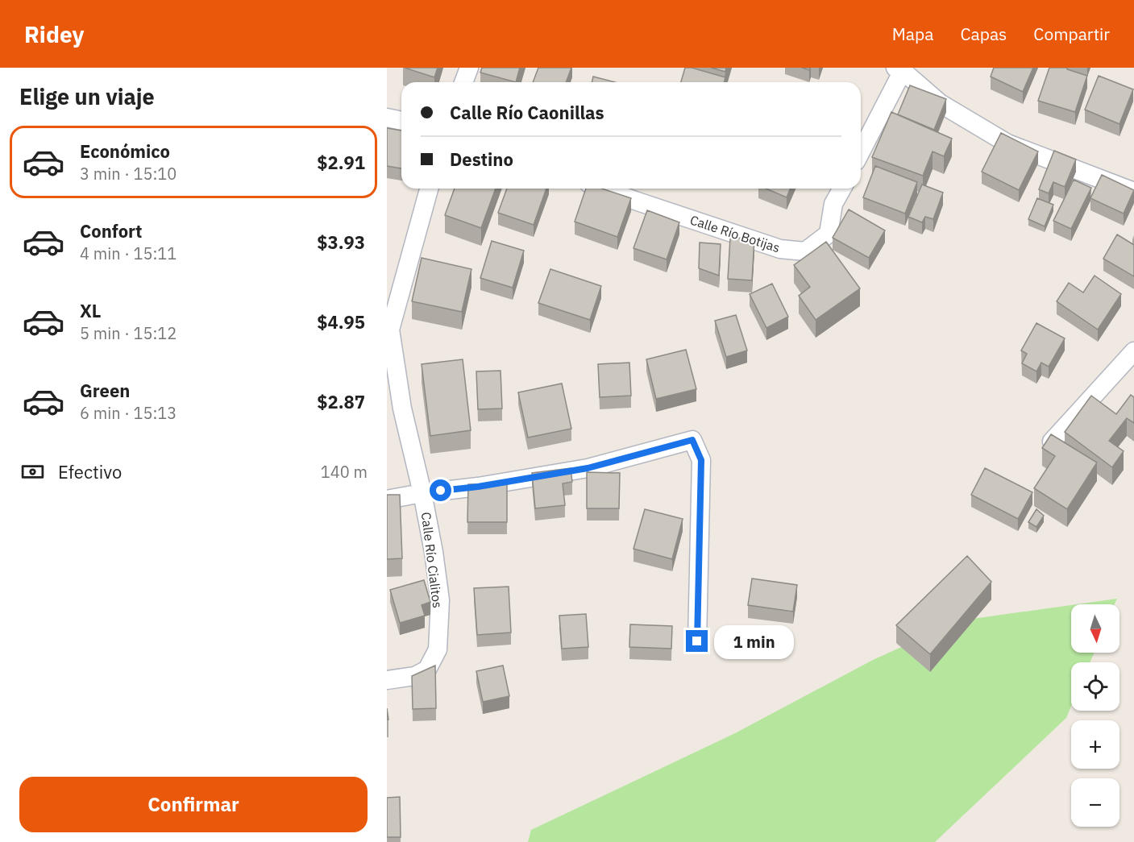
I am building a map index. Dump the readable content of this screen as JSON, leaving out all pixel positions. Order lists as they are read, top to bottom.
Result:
{
  "streets": {
    "street": ["Calle Río Botijas", "Calle Río Cialitos"]
  },
  "north": "bottom",
  "page": {
    "header": "Ridey",
    "nav": ["Mapa", "Capas", "Compartir"],
    "heading": "Elige un viaje",
    "banner": ["Calle Río Caonillas", "Destino"],
    "list": [
      {
        "name": "Económico",
        "note": "3 min · 15:10",
        "value": "$2.91"
      },
      {
        "name": "Confort",
        "note": "4 min · 15:11",
        "value": "$3.93"
      },
      {
        "name": "XL",
        "note": "5 min · 15:12",
        "value": "$4.95"
      },
      {
        "name": "Green",
        "note": "6 min · 15:13",
        "value": "$2.87"
      }
    ],
    "pay": ["Efectivo", "140 m"],
    "map_buttons": ["+", "−"],
    "bubble": "1 min",
    "buttons": "Confirmar"
  }
}
